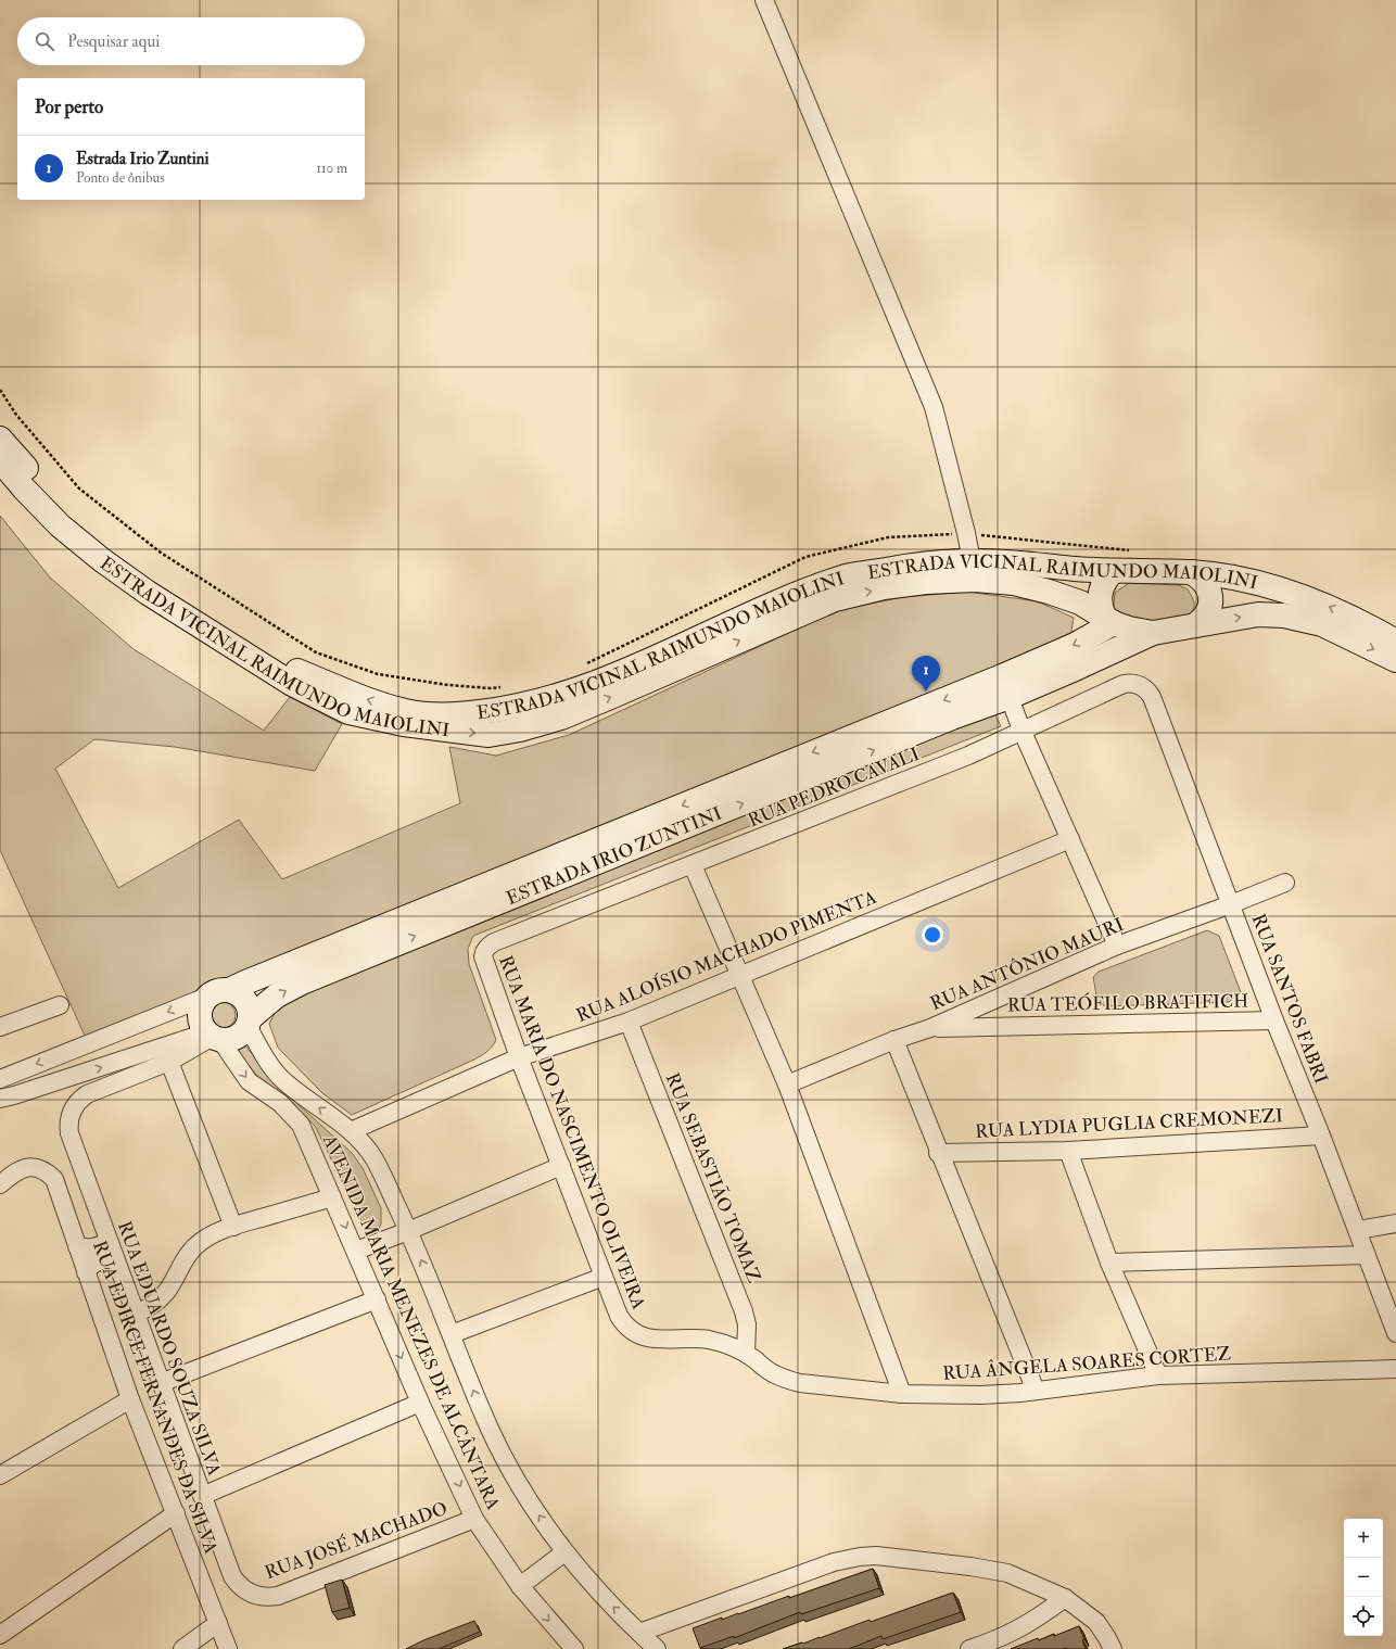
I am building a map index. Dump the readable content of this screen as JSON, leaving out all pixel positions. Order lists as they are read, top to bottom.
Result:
{
  "streets": {
    "main road": ["ESTRADA VICINAL RAIMUNDO MAIOLINI", "ESTRADA IRIO ZUNTINI"],
    "street": [
      "RUA PEDRO CAVALI",
      "RUA ALOÍSIO MACHADO PIMENTA",
      "RUA ANTÔNIO MAURI",
      "RUA SANTOS FABRI",
      "RUA TEÓFILO BRATIFICH",
      "RUA LYDIA PUGLIA CREMONEZI",
      "RUA MARIA DO NASCIMENTO OLIVEIRA",
      "RUA SEBASTIÃO TOMAZ",
      "AVENIDA MARIA MENEZES DE ALCÂNTARA",
      "RUA EDUARDO SOUZA SILVA",
      "RUA ÂNGELA SOARES CORTEZ",
      "RUA EDIRCE FERNANDES DA SILVA",
      "RUA JOSÉ MACHADO"
    ]
  },
  "crossings": [
    ["ESTRADA VICINAL RAIMUNDO MAIOLINI", "ESTRADA IRIO ZUNTINI"],
    ["RUA PEDRO CAVALI", "RUA SANTOS FABRI"],
    ["RUA PEDRO CAVALI", "RUA MARIA DO NASCIMENTO OLIVEIRA"],
    ["ESTRADA IRIO ZUNTINI", "AVENIDA MARIA MENEZES DE ALCÂNTARA"],
    ["RUA ALOÍSIO MACHADO PIMENTA", "RUA MARIA DO NASCIMENTO OLIVEIRA"],
    ["RUA ALOÍSIO MACHADO PIMENTA", "RUA SEBASTIÃO TOMAZ"],
    ["RUA ALOÍSIO MACHADO PIMENTA", "AVENIDA MARIA MENEZES DE ALCÂNTARA"],
    ["RUA ANTÔNIO MAURI", "RUA SANTOS FABRI"],
    ["RUA ANTÔNIO MAURI", "RUA TEÓFILO BRATIFICH"],
    ["RUA SANTOS FABRI", "RUA TEÓFILO BRATIFICH"],
    ["RUA SANTOS FABRI", "RUA LYDIA PUGLIA CREMONEZI"],
    ["RUA MARIA DO NASCIMENTO OLIVEIRA", "RUA ÂNGELA SOARES CORTEZ"],
    ["RUA SEBASTIÃO TOMAZ", "RUA ÂNGELA SOARES CORTEZ"],
    ["AVENIDA MARIA MENEZES DE ALCÂNTARA", "RUA JOSÉ MACHADO"],
    ["RUA EDUARDO SOUZA SILVA", "RUA JOSÉ MACHADO"]
  ],
  "page": {
    "search": "Pesquisar aqui",
    "heading": "Por perto",
    "list": [
      {
        "mark": "1",
        "name": "Estrada Irio Zuntini",
        "note": "Ponto de ônibus",
        "value": "110 m"
      }
    ],
    "pins": "1",
    "map_buttons": ["+", "−"]
  }
}
